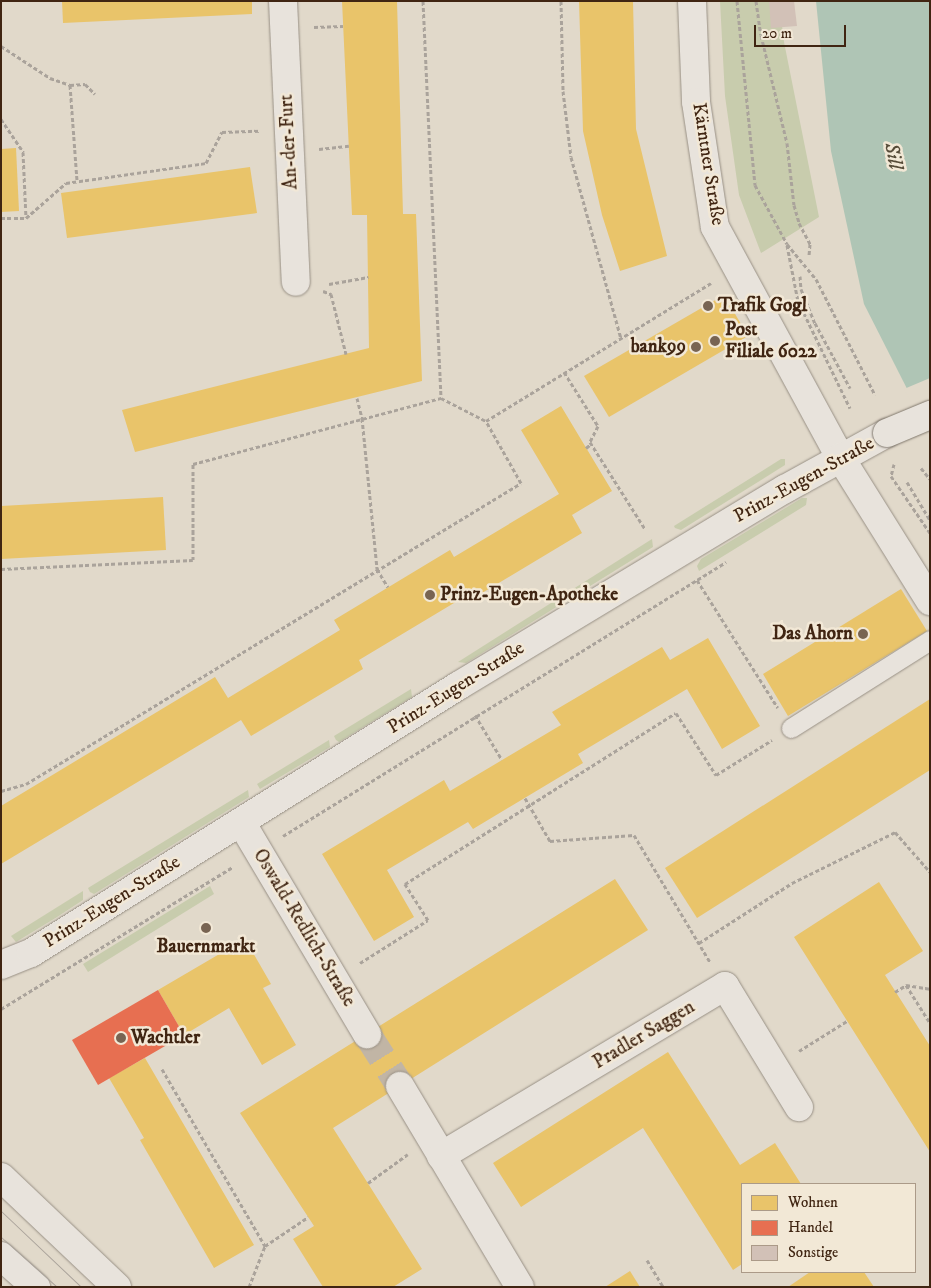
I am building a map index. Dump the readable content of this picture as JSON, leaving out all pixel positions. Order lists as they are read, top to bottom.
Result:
{
  "streets": {
    "street": [
      "An-der-Furt",
      "Kärntner Straße",
      "Prinz-Eugen-Straße",
      "Oswald-Redlich-Straße",
      "Pradler Saggen"
    ]
  },
  "crossings": [
    ["Kärntner Straße", "Prinz-Eugen-Straße"],
    ["Prinz-Eugen-Straße", "Oswald-Redlich-Straße"]
  ],
  "water": ["Sill"],
  "places": [
    "Trafik Gogl",
    "Post Filiale 6022",
    "bank99",
    "Prinz-Eugen-Apotheke",
    "Das Ahorn",
    "Bauernmarkt",
    "Wachtler"
  ],
  "legend": ["Wohnen", "Handel", "Sonstige"],
  "scale_bar": "20 m"
}
